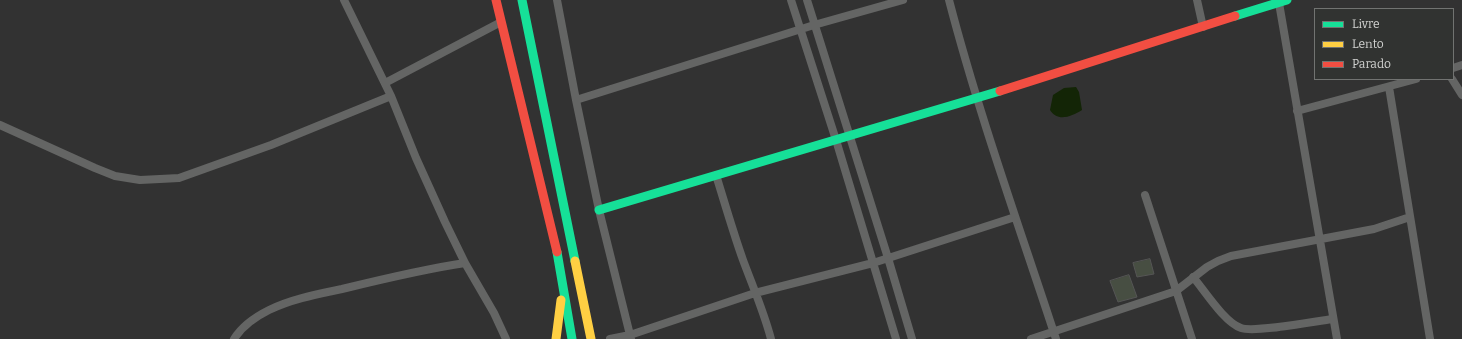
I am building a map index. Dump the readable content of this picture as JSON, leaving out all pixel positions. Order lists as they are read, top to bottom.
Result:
{
  "legend": ["Livre", "Lento", "Parado"]
}
